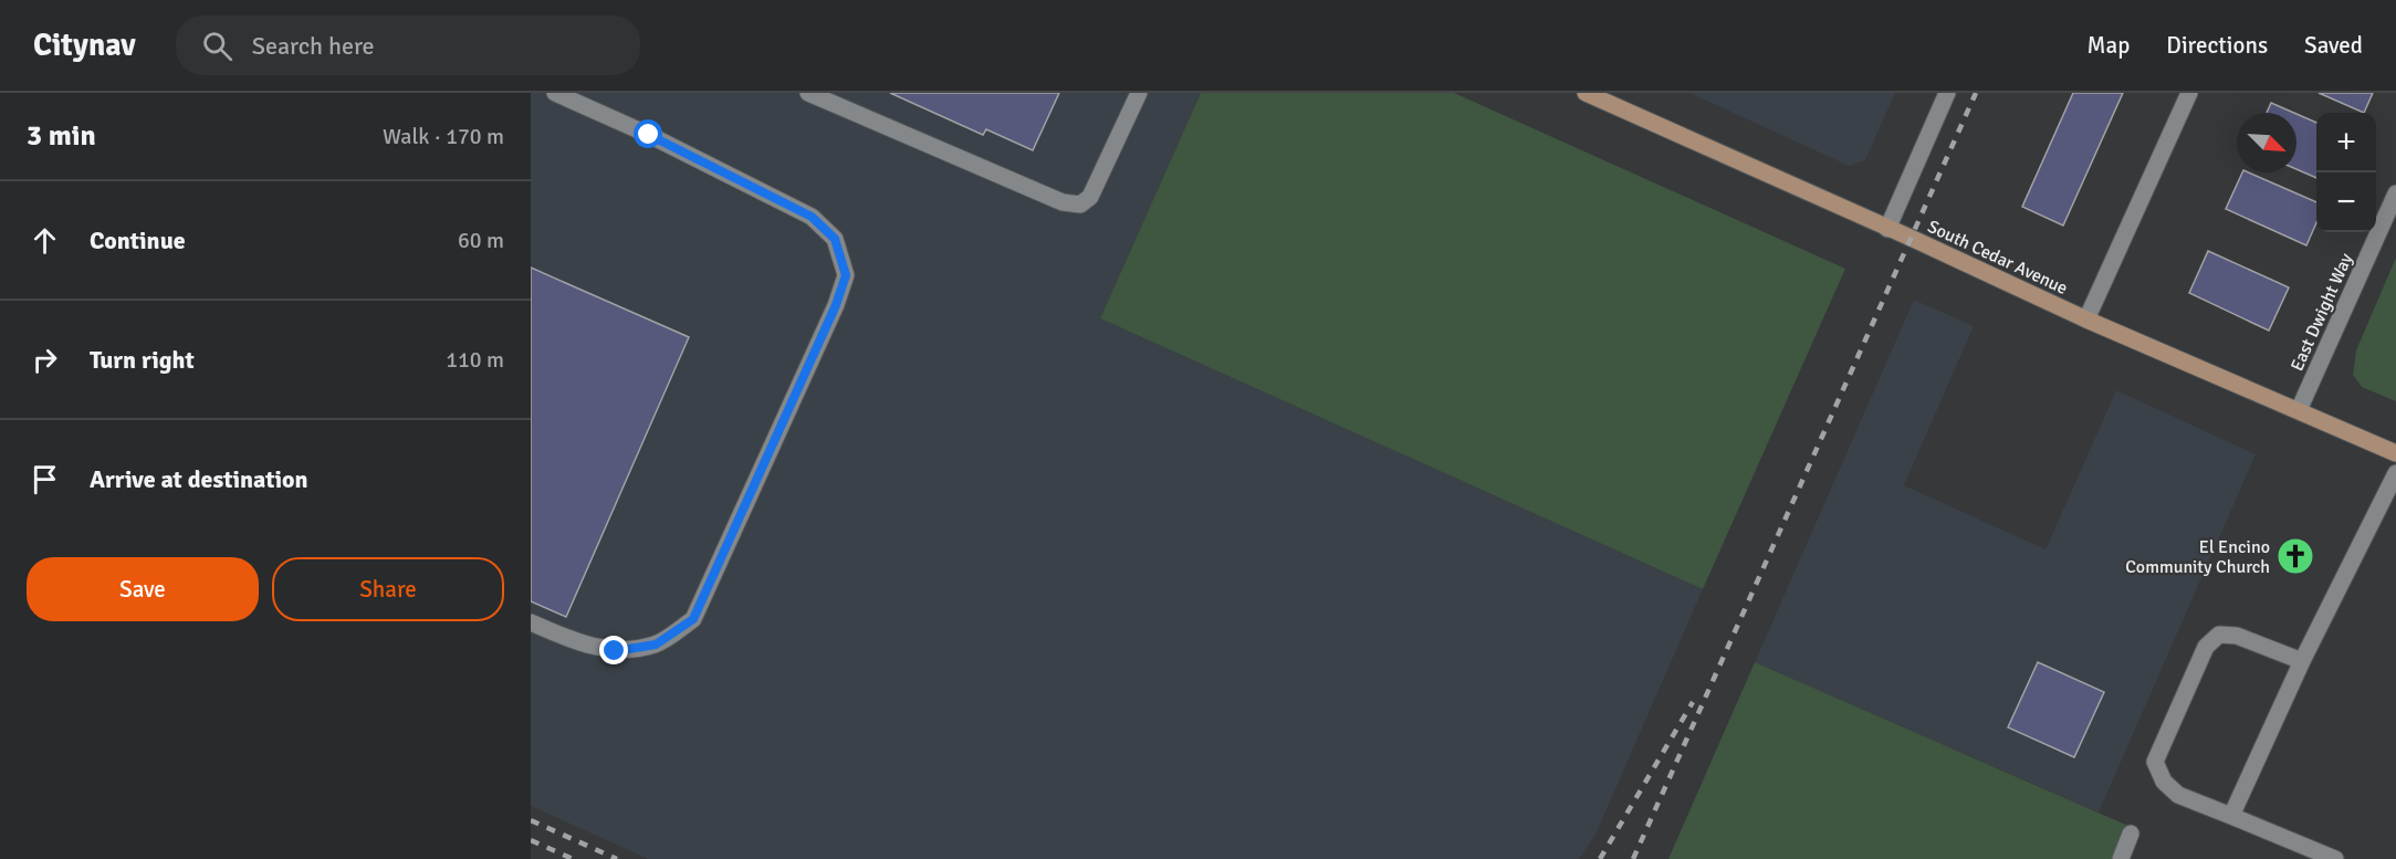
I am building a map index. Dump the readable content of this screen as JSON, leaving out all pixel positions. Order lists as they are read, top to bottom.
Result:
{
  "streets": {
    "main road": ["South Cedar Avenue"],
    "street": ["East Dwight Way"]
  },
  "crossings": [
    ["South Cedar Avenue", "East Dwight Way"]
  ],
  "places": {
    "church": ["El Encino Community Church"]
  },
  "north": "bottom right",
  "page": {
    "header": "Citynav",
    "search": "Search here",
    "nav": ["Map", "Directions", "Saved"],
    "heading": ["3 min", "Walk · 170 m"],
    "map_buttons": ["+", "−"],
    "list": [
      ["Continue", "60 m"],
      ["Turn right", "110 m"],
      "Arrive at destination"
    ],
    "buttons": ["Save", "Share"]
  }
}
